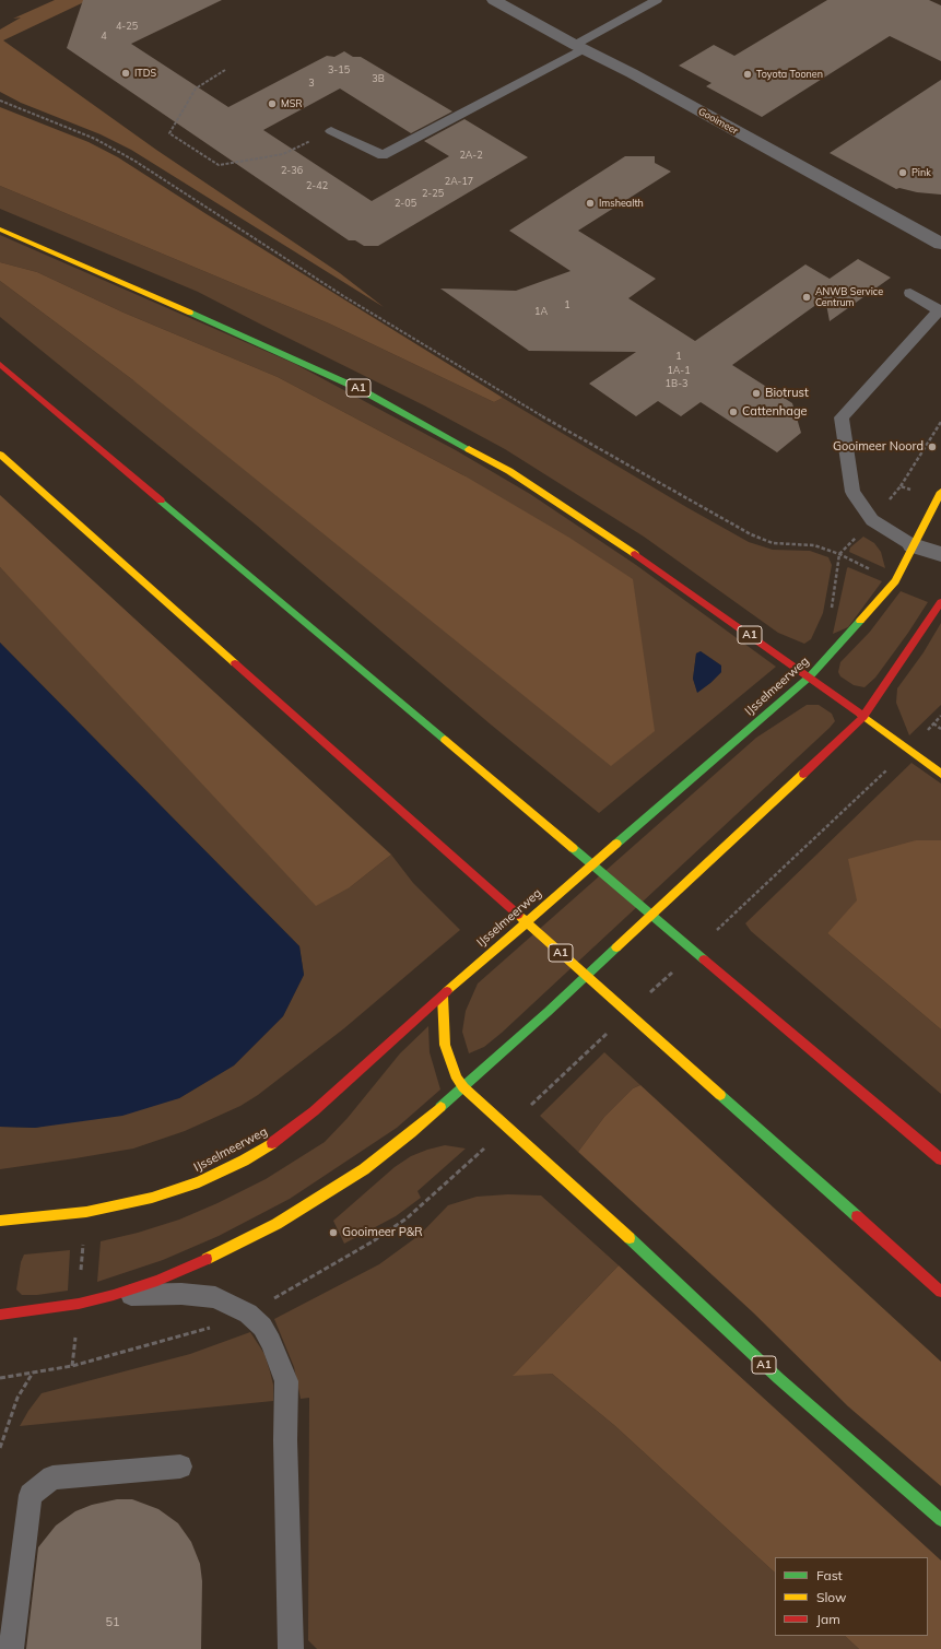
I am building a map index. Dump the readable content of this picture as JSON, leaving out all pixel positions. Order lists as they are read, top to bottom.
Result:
{
  "streets": {
    "main road": ["A1", "IJsselmeerweg"],
    "street": ["Gooimeer"]
  },
  "crossings": [
    ["A1", "IJsselmeerweg"]
  ],
  "places": [
    "ITDS",
    "Toyota Toonen",
    "MSR",
    "Pink",
    "Imshealth",
    "ANWB Service Centrum",
    "Biotrust",
    "Cattenhage",
    "Gooimeer Noord",
    "Gooimeer P&R"
  ],
  "house_numbers": [
    "4-25",
    "4",
    "3-15",
    "3B",
    "3",
    "2A-2",
    "2-36",
    "2A-17",
    "2-42",
    "2-25",
    "2-05",
    "1",
    "1A",
    "1",
    "1A-1",
    "1B-3",
    "51"
  ],
  "legend": ["Fast", "Slow", "Jam"]
}
